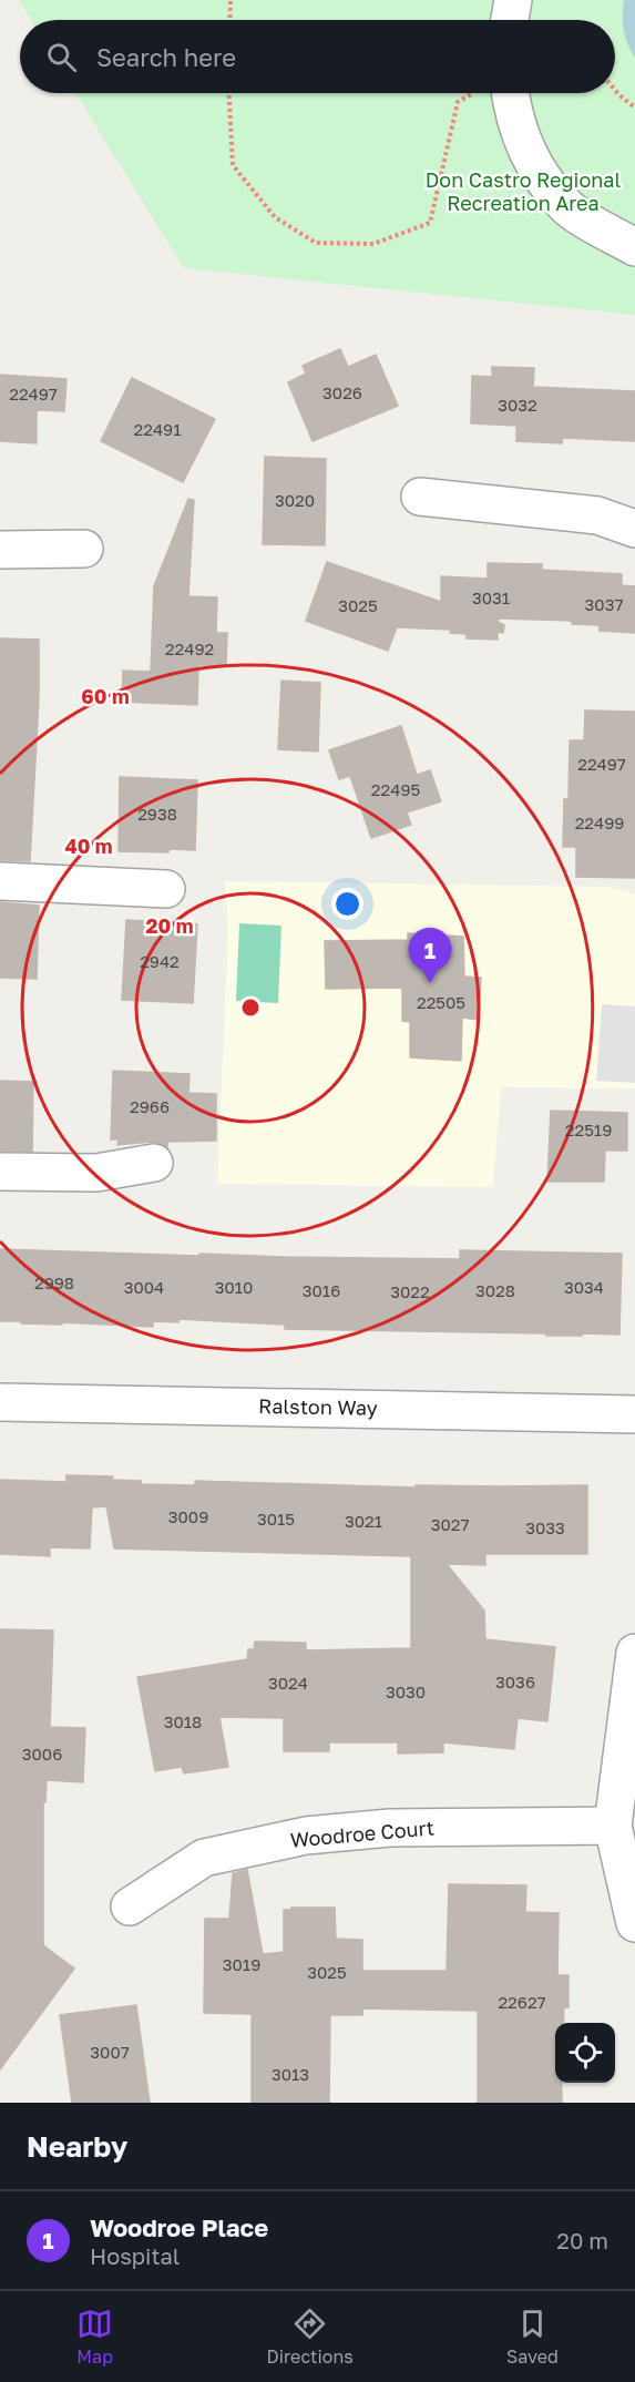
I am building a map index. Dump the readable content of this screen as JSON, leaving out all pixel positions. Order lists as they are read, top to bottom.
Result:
{
  "streets": {
    "street": ["Ralston Way", "Woodroe Court"]
  },
  "parks": ["Don Castro Regional Recreation Area"],
  "house_numbers": [
    "3026",
    "22497",
    "3032",
    "22491",
    "3020",
    "3031",
    "3037",
    "3025",
    "22492",
    "22497",
    "22495",
    "2938",
    "22499",
    "2942",
    "22505",
    "2966",
    "22519",
    "2998",
    "3004",
    "3010",
    "3034",
    "3016",
    "3028",
    "3022",
    "3009",
    "3015",
    "3021",
    "3027",
    "3033",
    "3036",
    "3024",
    "3030",
    "3018",
    "3006",
    "3019",
    "3025",
    "22627",
    "3007",
    "3013"
  ],
  "page": {
    "search": "Search here",
    "pins": "1",
    "heading": "Nearby",
    "list": [
      {
        "mark": "1",
        "name": "Woodroe Place",
        "note": "Hospital",
        "value": "20 m"
      }
    ],
    "nav": ["Map", "Directions", "Saved"]
  },
  "rings": ["60 m", "40 m", "20 m"]
}
